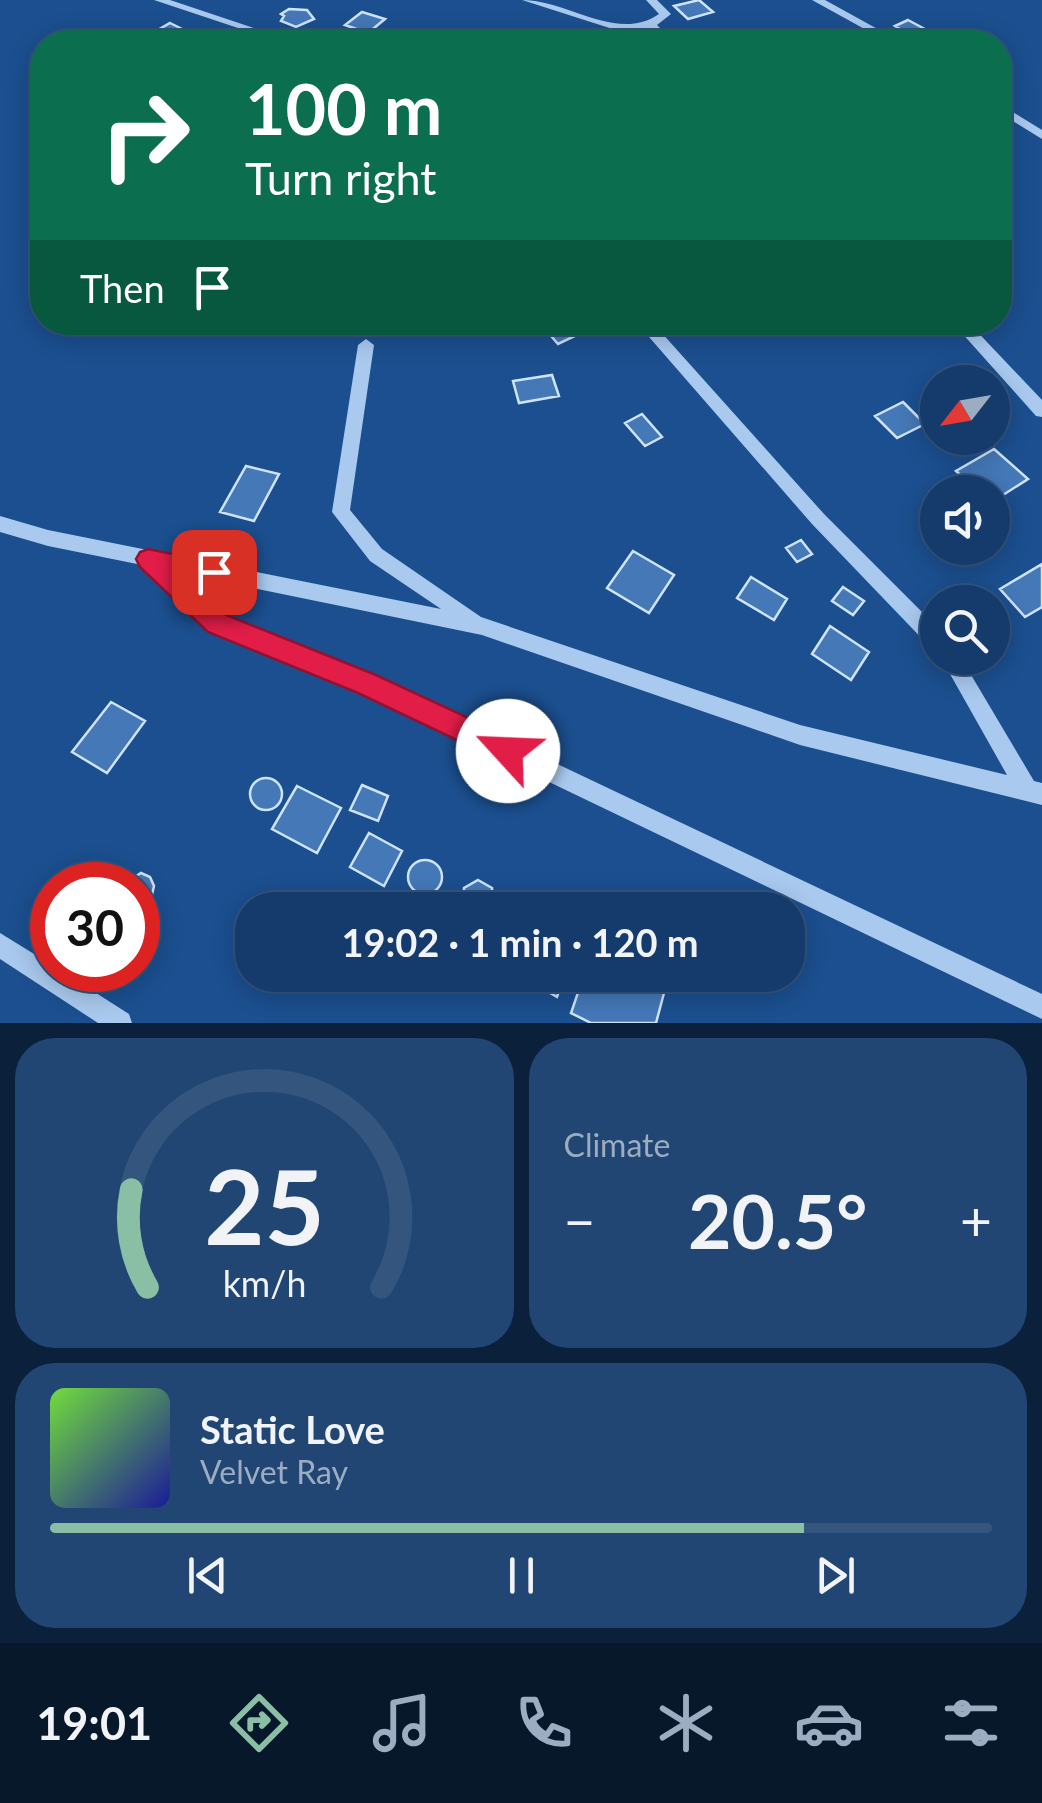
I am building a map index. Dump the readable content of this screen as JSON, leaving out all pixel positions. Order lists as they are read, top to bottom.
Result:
{
  "north": "bottom left",
  "page": {
    "turn": ["100 m", "Turn right"],
    "then": "Then",
    "limit": "30",
    "trip": "19:02 · 1 min · 120 m",
    "tile": "Climate",
    "heat": ["−", "20.5°", "+"],
    "song": ["Static Love", "Velvet Ray"],
    "tabs": "19:01",
    "gauge": ["25", "km/h"]
  }
}
